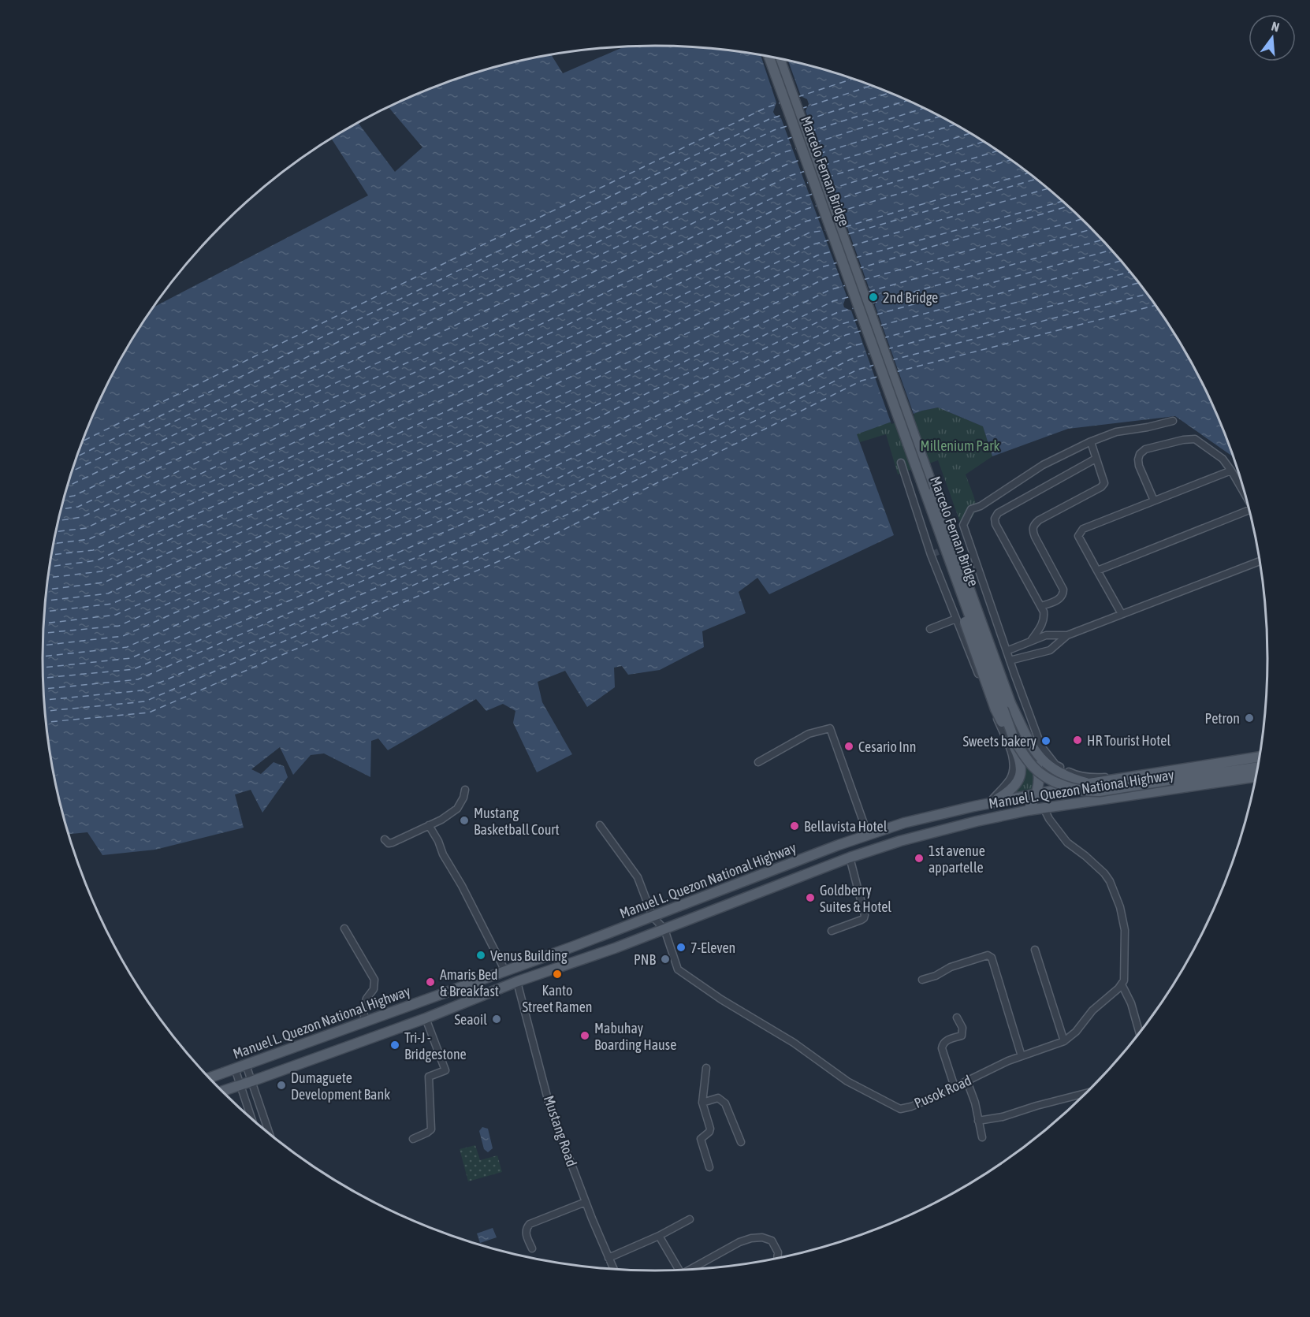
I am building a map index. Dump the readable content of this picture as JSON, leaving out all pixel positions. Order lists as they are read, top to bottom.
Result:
{
  "streets": {
    "main road": ["Marcelo Fernan Bridge", "Manuel L. Quezon National Highway"],
    "street": ["Pusok Road", "Mustang Road"]
  },
  "crossings": [
    ["Marcelo Fernan Bridge", "Manuel L. Quezon National Highway"],
    ["Manuel L. Quezon National Highway", "Pusok Road"],
    ["Manuel L. Quezon National Highway", "Mustang Road"]
  ],
  "parks": ["Millenium Park"],
  "places": [
    "2nd Bridge",
    "Petron",
    "HR Tourist Hotel",
    "Sweets bakery",
    "Cesario Inn",
    "Mustang Basketball Court",
    "Bellavista Hotel",
    "1st avenue appartelle",
    "Goldberry Suites & Hotel",
    "7-Eleven",
    "Venus Building",
    "PNB",
    "Kanto Street Ramen",
    "Amaris Bed & Breakfast",
    "Seaoil",
    "Mabuhay Boarding Hause",
    "Tri-J - Bridgestone",
    "Dumaguete Development Bank"
  ],
  "north": "top"
}
